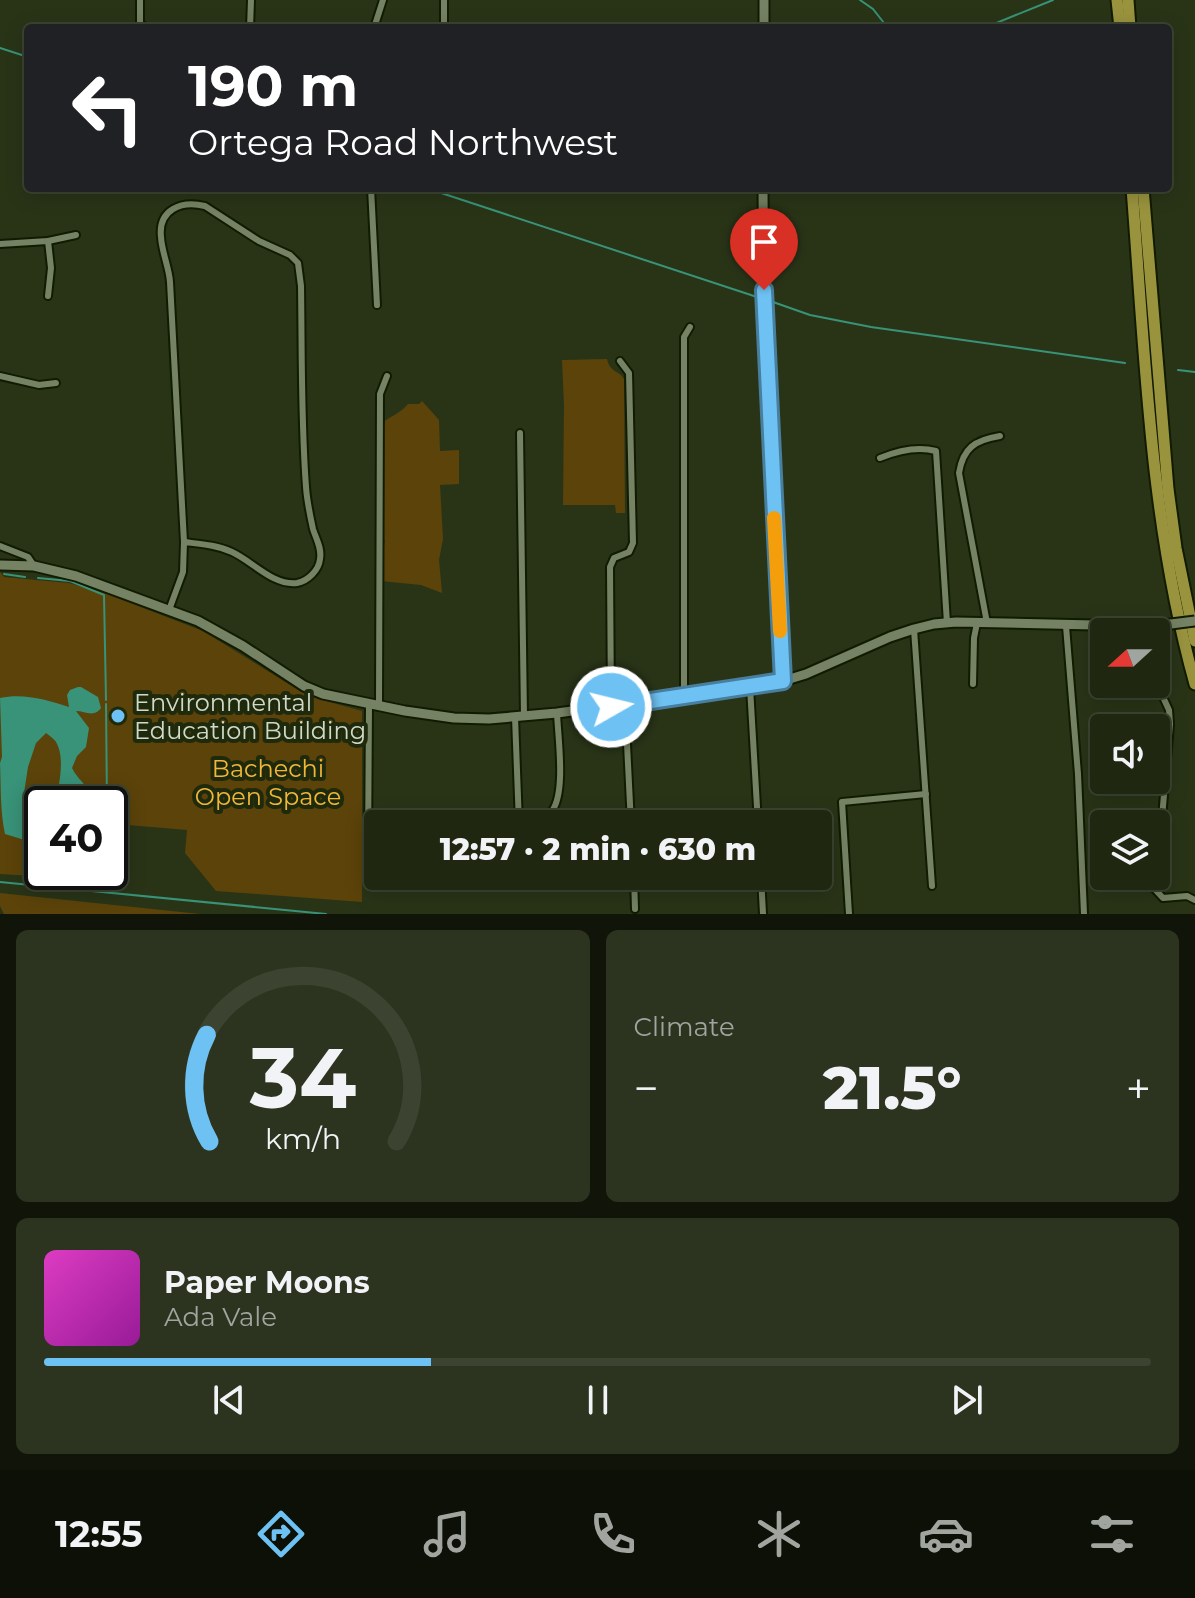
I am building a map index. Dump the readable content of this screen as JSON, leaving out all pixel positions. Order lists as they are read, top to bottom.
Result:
{
  "parks": ["Bachechi Open Space"],
  "places": ["Environmental Education Building"],
  "north": "left",
  "page": {
    "turn": ["190 m", "Ortega Road Northwest"],
    "limit": "40",
    "trip": "12:57 · 2 min · 630 m",
    "tile": "Climate",
    "heat": ["−", "21.5°", "+"],
    "song": ["Paper Moons", "Ada Vale"],
    "tabs": "12:55",
    "gauge": ["34", "km/h"]
  }
}
